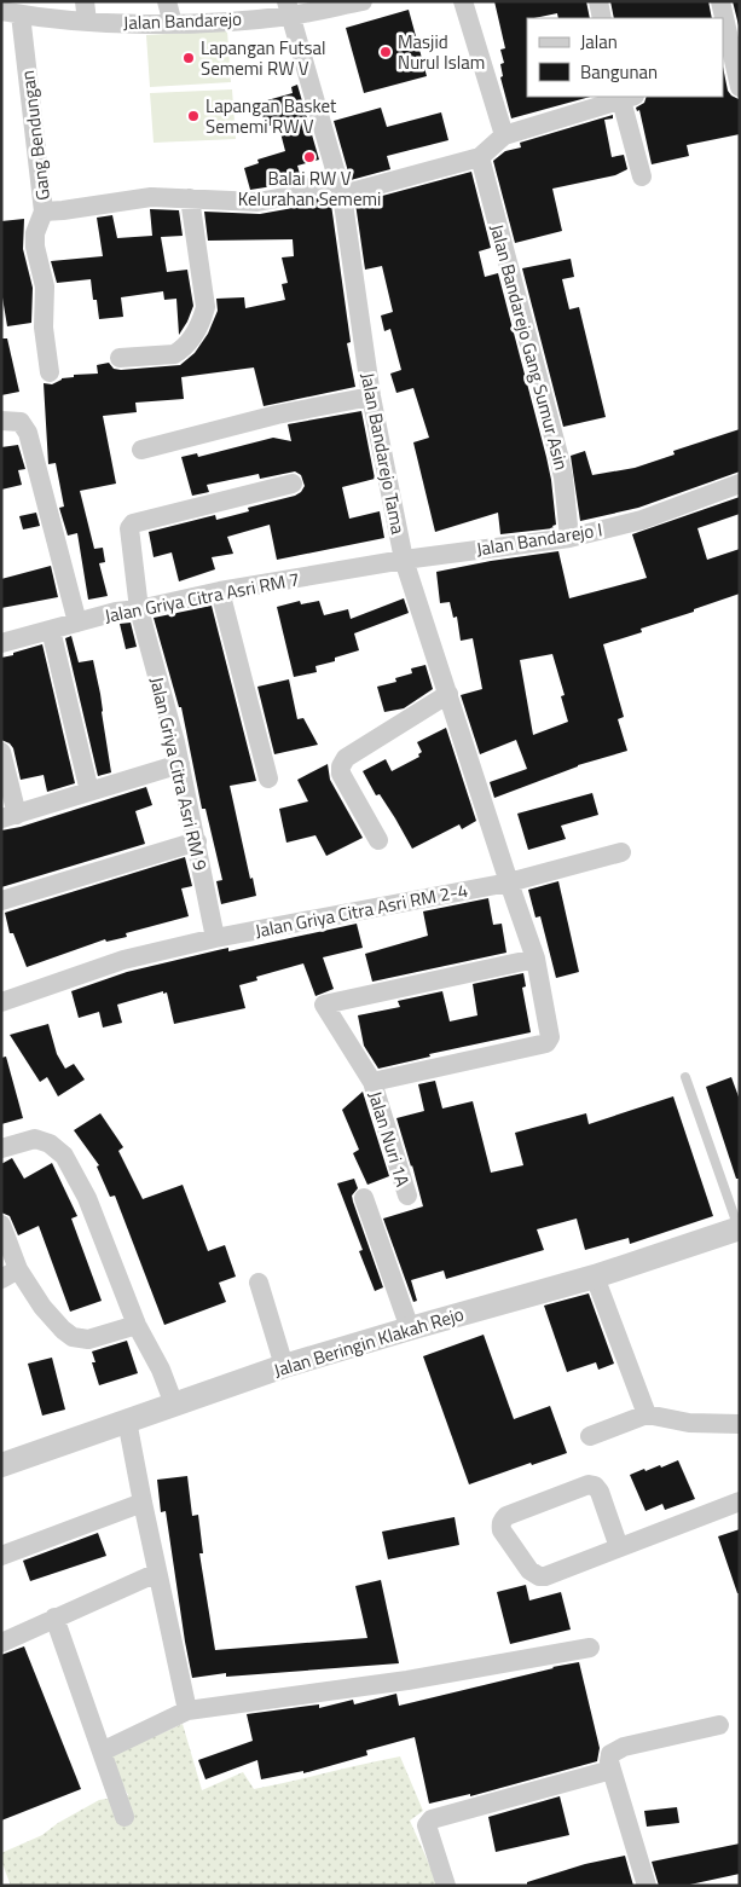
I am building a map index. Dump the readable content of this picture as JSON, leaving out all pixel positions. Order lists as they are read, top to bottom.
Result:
{
  "streets": {
    "street": [
      "Jalan Bandarejo",
      "Gang Bendungan",
      "Jalan Bandarejo Gang Sumur Asin",
      "Jalan Bandarejo Tama",
      "Jalan Bandarejo I",
      "Jalan Griya Citra Asri RM 7",
      "Jalan Griya Citra Asri RM 9",
      "Jalan Griya Citra Asri RM 2-4",
      "Jalan Nuri 1A",
      "Jalan Beringin Klakah Rejo"
    ]
  },
  "crossings": [
    ["Jalan Bandarejo", "Gang Bendungan"],
    ["Jalan Bandarejo", "Jalan Bandarejo Tama"],
    ["Gang Bendungan", "Jalan Bandarejo Gang Sumur Asin"],
    ["Gang Bendungan", "Jalan Bandarejo Tama"],
    ["Jalan Bandarejo Gang Sumur Asin", "Jalan Bandarejo I"],
    ["Jalan Bandarejo Tama", "Jalan Bandarejo I"],
    ["Jalan Bandarejo Tama", "Jalan Griya Citra Asri RM 7"],
    ["Jalan Bandarejo Tama", "Jalan Griya Citra Asri RM 2-4"],
    ["Jalan Bandarejo Tama", "Jalan Nuri 1A"],
    ["Jalan Bandarejo I", "Jalan Griya Citra Asri RM 7"],
    ["Jalan Griya Citra Asri RM 7", "Jalan Griya Citra Asri RM 9"],
    ["Jalan Griya Citra Asri RM 9", "Jalan Griya Citra Asri RM 2-4"]
  ],
  "places": [
    "Masjid Nurul Islam",
    "Lapangan Futsal Sememi RW V",
    "Lapangan Basket Sememi RW V",
    "Balai RW V Kelurahan Sememi"
  ],
  "legend": ["Jalan", "Bangunan"]
}
